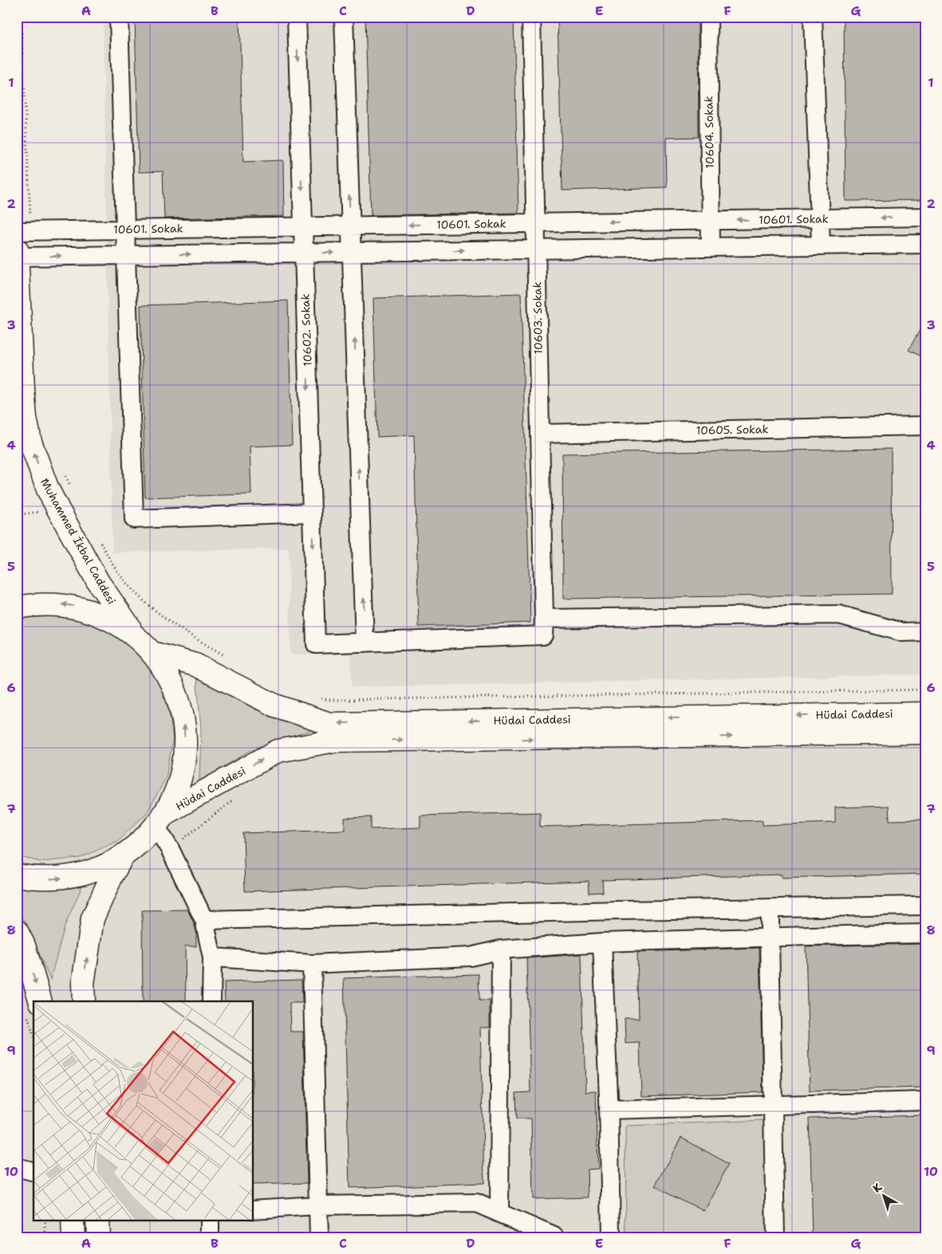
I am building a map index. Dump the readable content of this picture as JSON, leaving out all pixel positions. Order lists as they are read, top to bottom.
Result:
{
  "streets": {
    "street": [
      "10604. Sokak",
      "10601. Sokak",
      "10603. Sokak",
      "10602. Sokak",
      "10605. Sokak",
      "Muhammed İkbal Caddesi",
      "Hüdai Caddesi"
    ]
  },
  "crossings": [
    ["10604. Sokak", "10601. Sokak"],
    ["10601. Sokak", "10603. Sokak"],
    ["10601. Sokak", "10602. Sokak"],
    ["10603. Sokak", "10602. Sokak"],
    ["10603. Sokak", "10605. Sokak"]
  ],
  "one_way": ["Muhammed İkbal Caddesi"],
  "north": "top left",
  "grid": {
    "columns": [
      "A",
      "B",
      "C",
      "D",
      "E",
      "F",
      "G"
    ],
    "rows": [
      "1",
      "2",
      "3",
      "4",
      "5",
      "6",
      "7",
      "8",
      "9",
      "10"
    ]
  }
}
